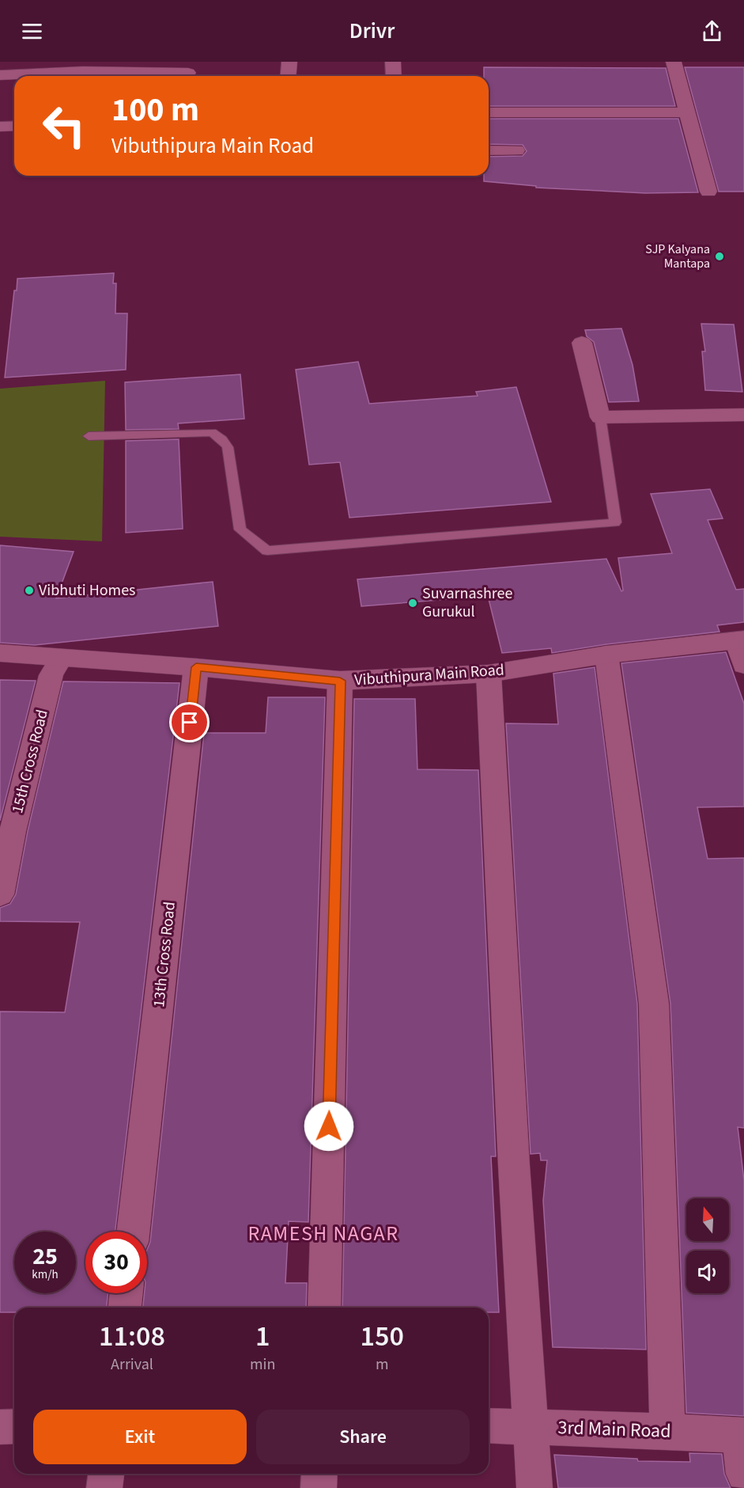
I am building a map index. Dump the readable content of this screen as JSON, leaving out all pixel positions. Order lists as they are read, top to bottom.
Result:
{
  "streets": {
    "street": [
      "Vibuthipura Main Road",
      "15th Cross Road",
      "13th Cross Road",
      "3rd Main Road"
    ]
  },
  "crossings": [
    ["Vibuthipura Main Road", "15th Cross Road"],
    ["Vibuthipura Main Road", "13th Cross Road"]
  ],
  "districts": ["RAMESH NAGAR"],
  "places": ["SJP Kalyana Mantapa", "Vibhuti Homes", "Suvarnashree Gurukul"],
  "north": "top",
  "page": {
    "header": "Drivr",
    "turn": ["100 m", "Vibuthipura Main Road"],
    "speed": "25 km/h",
    "limit": "30",
    "eta": [
      "11:08",
      "Arrival",
      "1",
      "min",
      "150",
      "m"
    ],
    "buttons": ["Exit", "Share"]
  }
}
